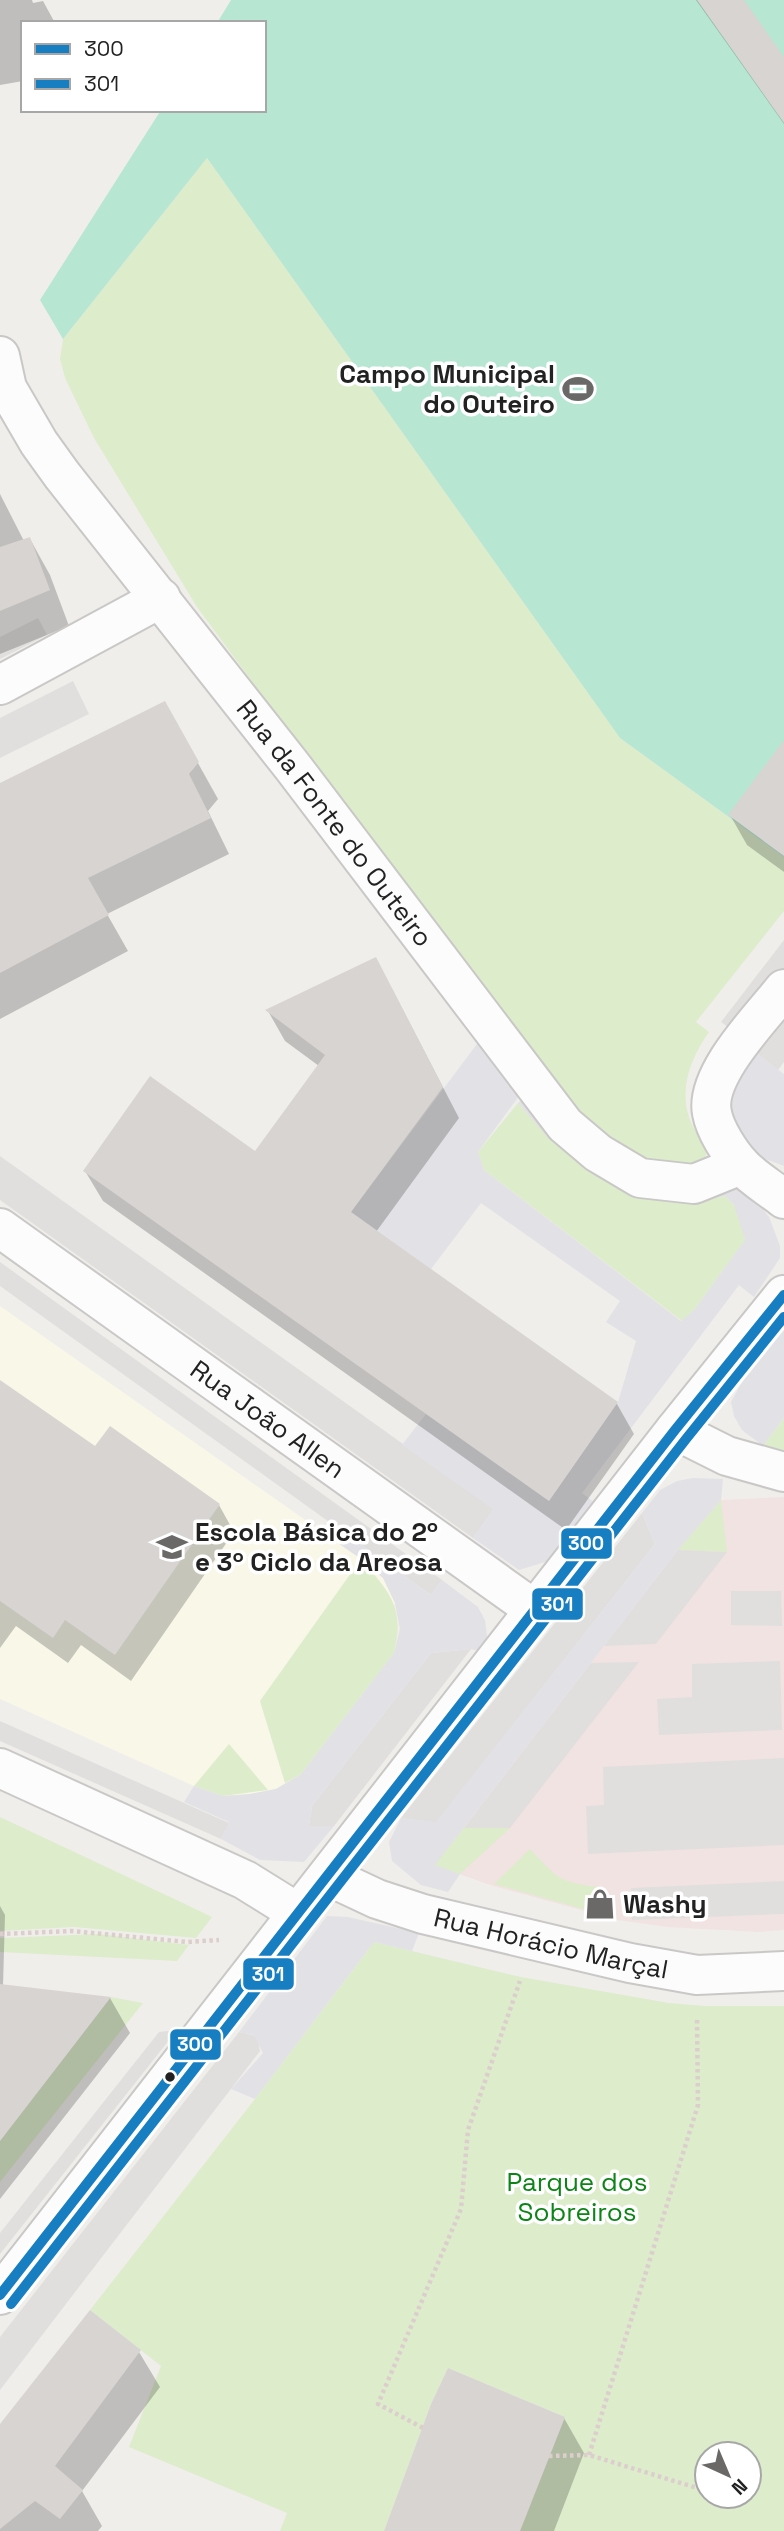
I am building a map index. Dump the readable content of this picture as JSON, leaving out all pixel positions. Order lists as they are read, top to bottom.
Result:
{
  "streets": {
    "street": ["Rua da Fonte do Outeiro", "Rua João Allen", "Rua Horácio Marçal"]
  },
  "parks": ["Parque dos Sobreiros"],
  "places": {
    "sports": ["Campo Municipal do Outeiro"],
    "school or university": ["Escola Básica do 2º e 3º Ciclo da Areosa"],
    "shop": ["Washy"]
  },
  "lines": ["transit line 300", "transit line 301"],
  "legend": ["300", "301"],
  "north": "bottom right"
}
